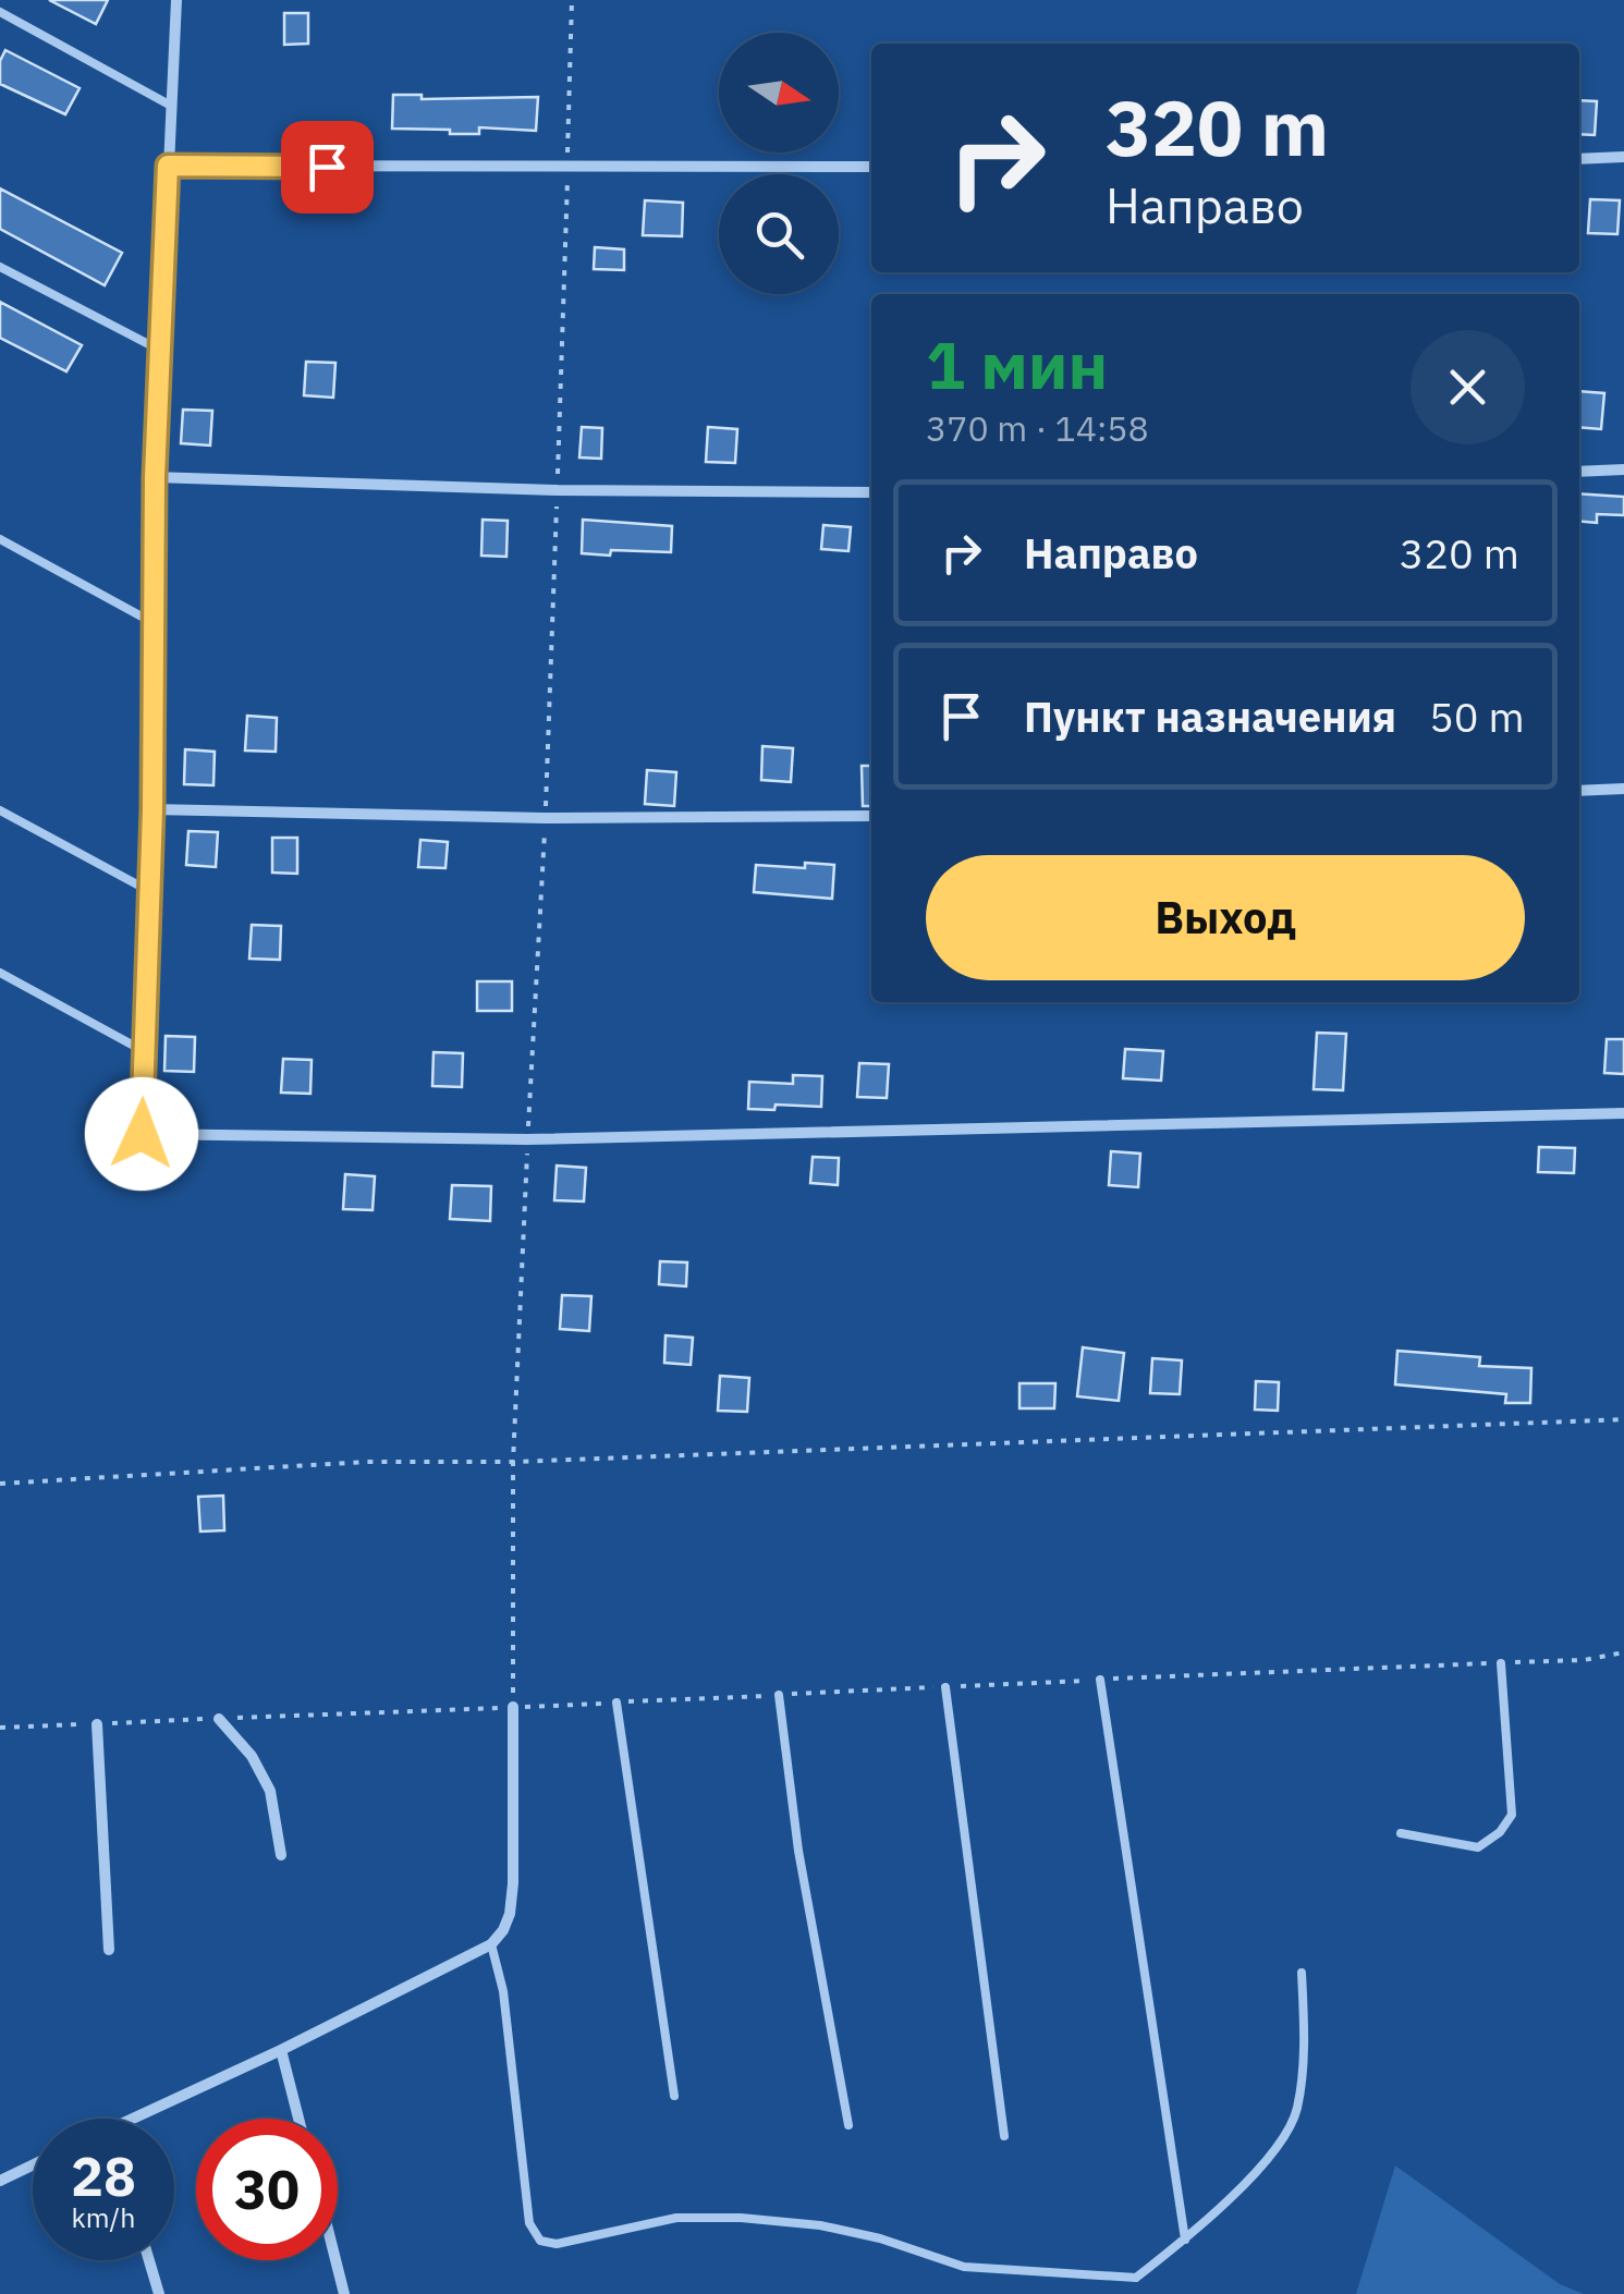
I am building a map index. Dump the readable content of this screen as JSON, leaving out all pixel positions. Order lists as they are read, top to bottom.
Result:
{
  "north": "right",
  "page": {
    "turn": ["320 m", "Направо"],
    "heading": ["1 мин", "370 m · 14:58"],
    "list": [
      {
        "name": "Направо",
        "value": "320 m"
      },
      {
        "name": "Пункт назначения",
        "value": "50 m"
      }
    ],
    "buttons": "Выход",
    "speed": "28 km/h",
    "limit": "30"
  }
}
